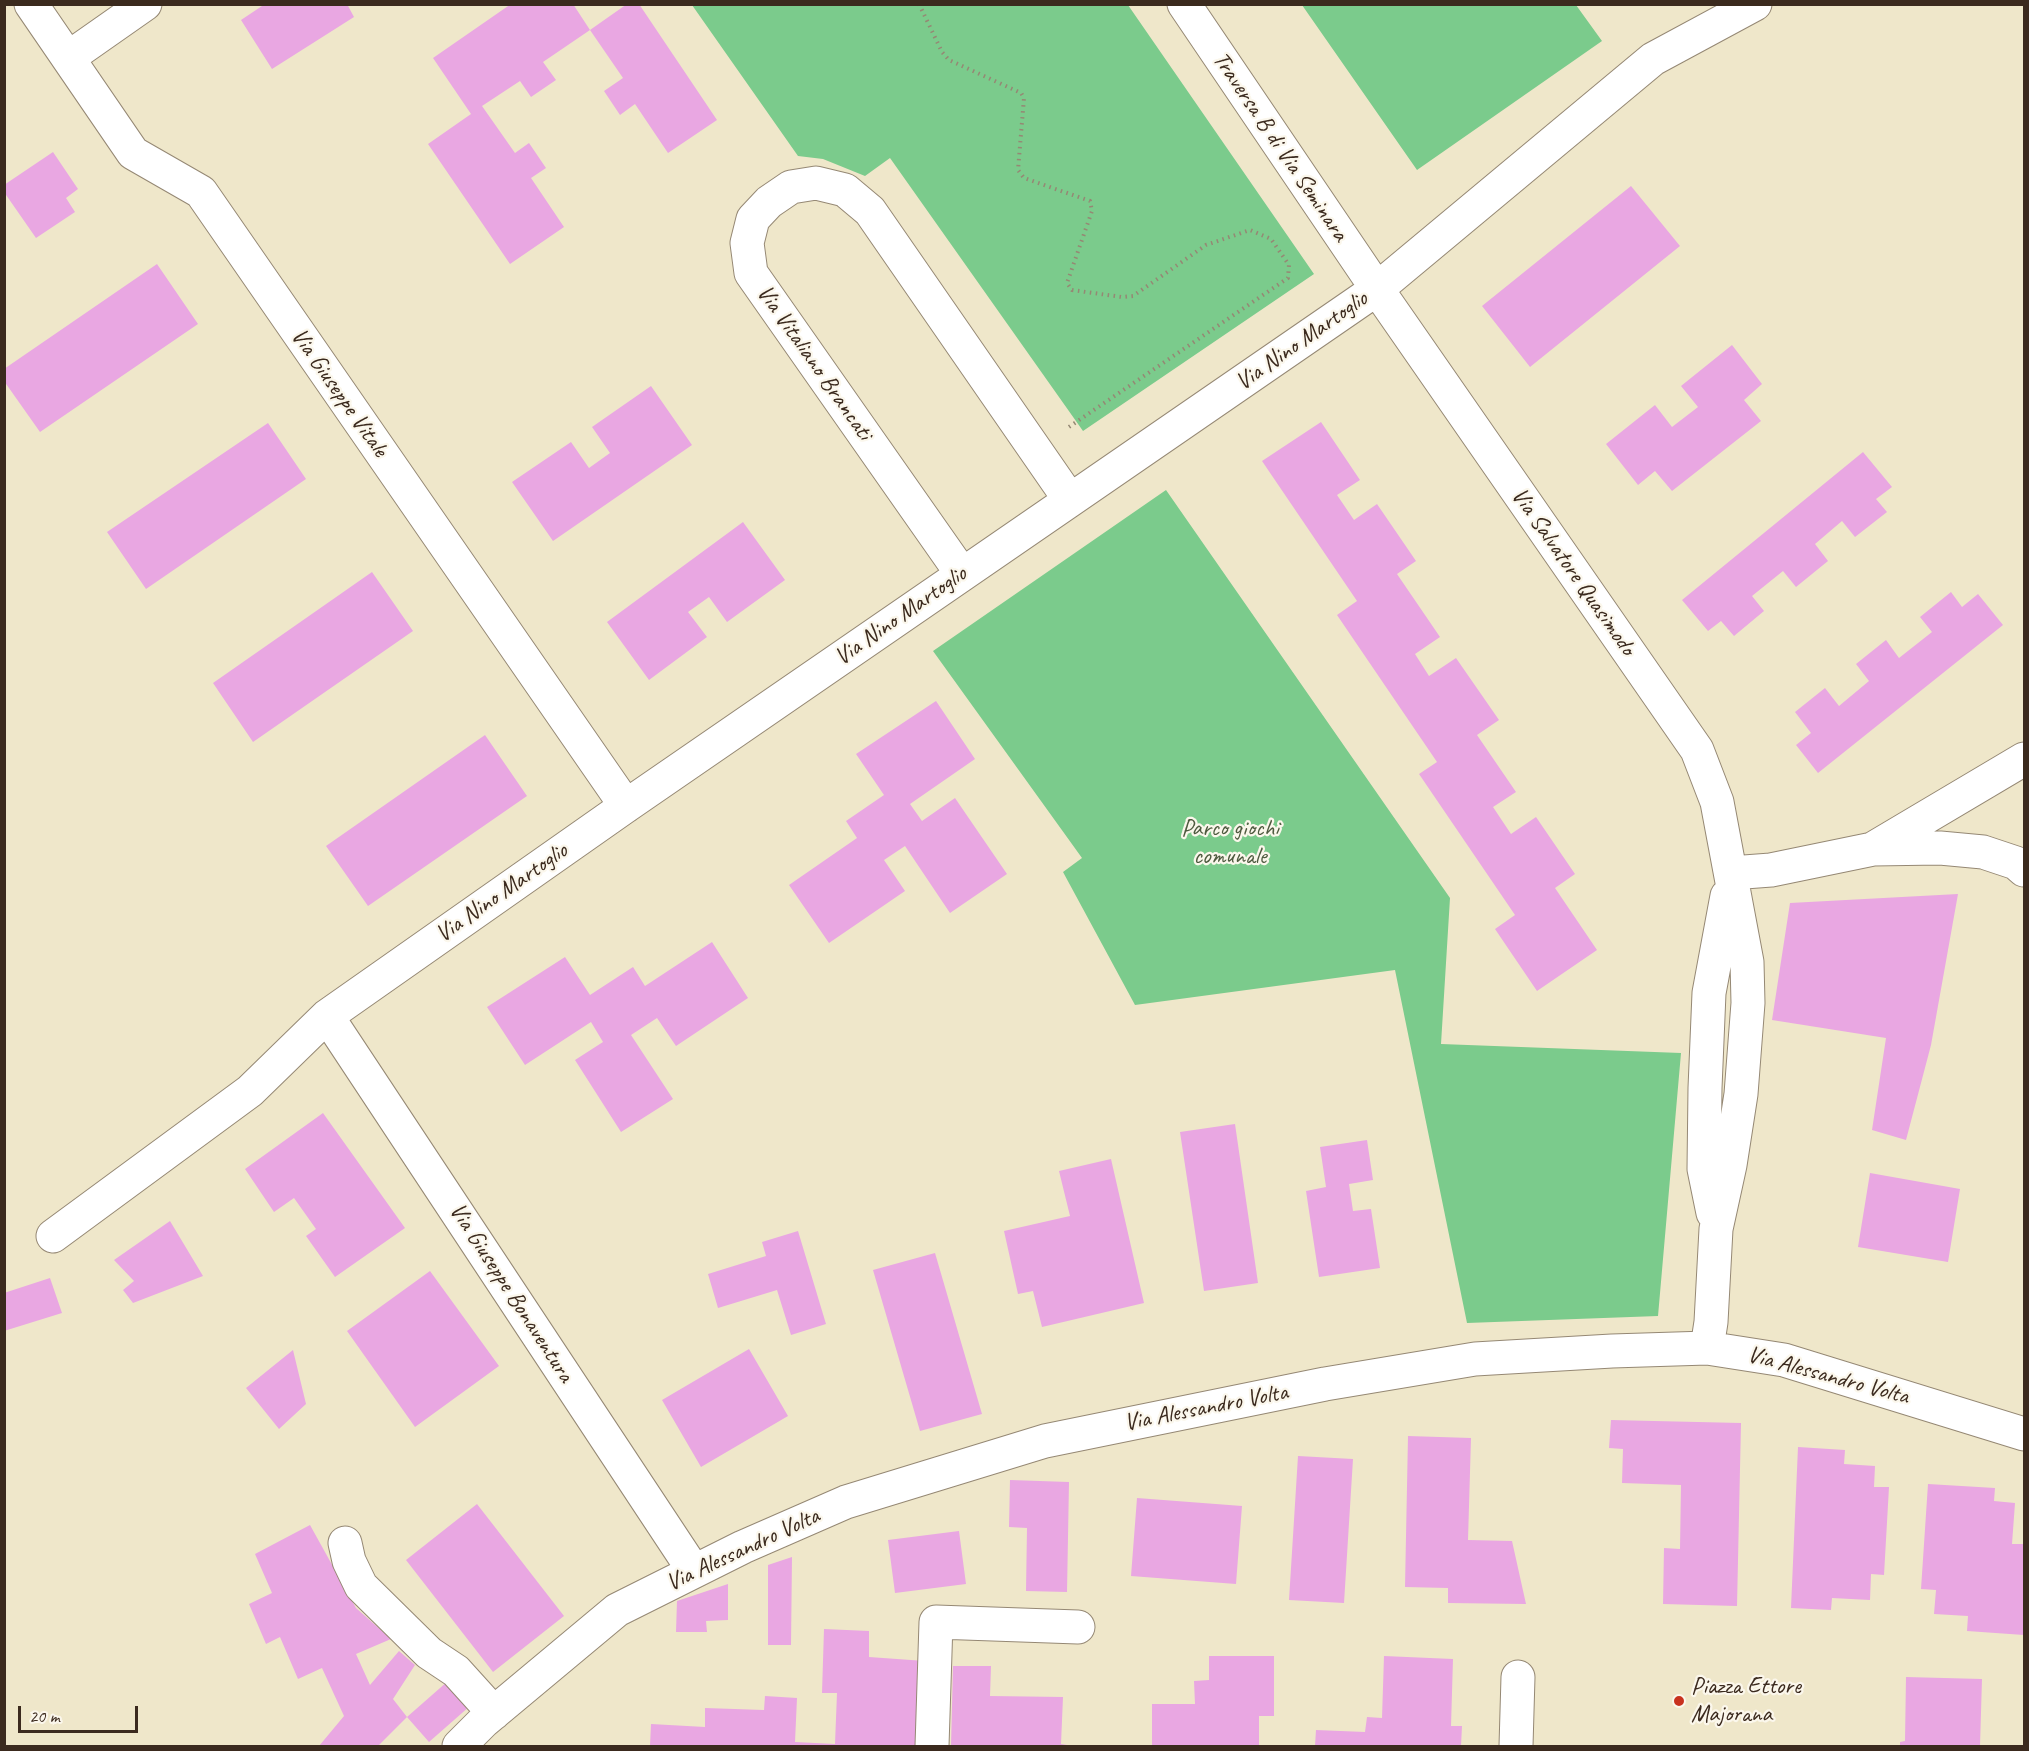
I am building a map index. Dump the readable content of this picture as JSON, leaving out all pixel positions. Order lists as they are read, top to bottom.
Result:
{
  "streets": {
    "street": [
      "Traversa B di Via Seminara",
      "Via Nino Martoglio",
      "Via Vitaliano Brancati",
      "Via Giuseppe Vitale",
      "Via Salvatore Quasimodo",
      "Via Giuseppe Bonaventura",
      "Via Alessandro Volta"
    ]
  },
  "crossings": [
    ["Traversa B di Via Seminara", "Via Nino Martoglio"],
    ["Traversa B di Via Seminara", "Via Salvatore Quasimodo"],
    ["Via Nino Martoglio", "Via Vitaliano Brancati"],
    ["Via Nino Martoglio", "Via Giuseppe Vitale"],
    ["Via Nino Martoglio", "Via Salvatore Quasimodo"],
    ["Via Nino Martoglio", "Via Giuseppe Bonaventura"],
    ["Via Salvatore Quasimodo", "Via Alessandro Volta"],
    ["Via Giuseppe Bonaventura", "Via Alessandro Volta"]
  ],
  "parks": ["Parco giochi comunale"],
  "places": ["Piazza Ettore Majorana"],
  "scale_bar": "20 m"
}
